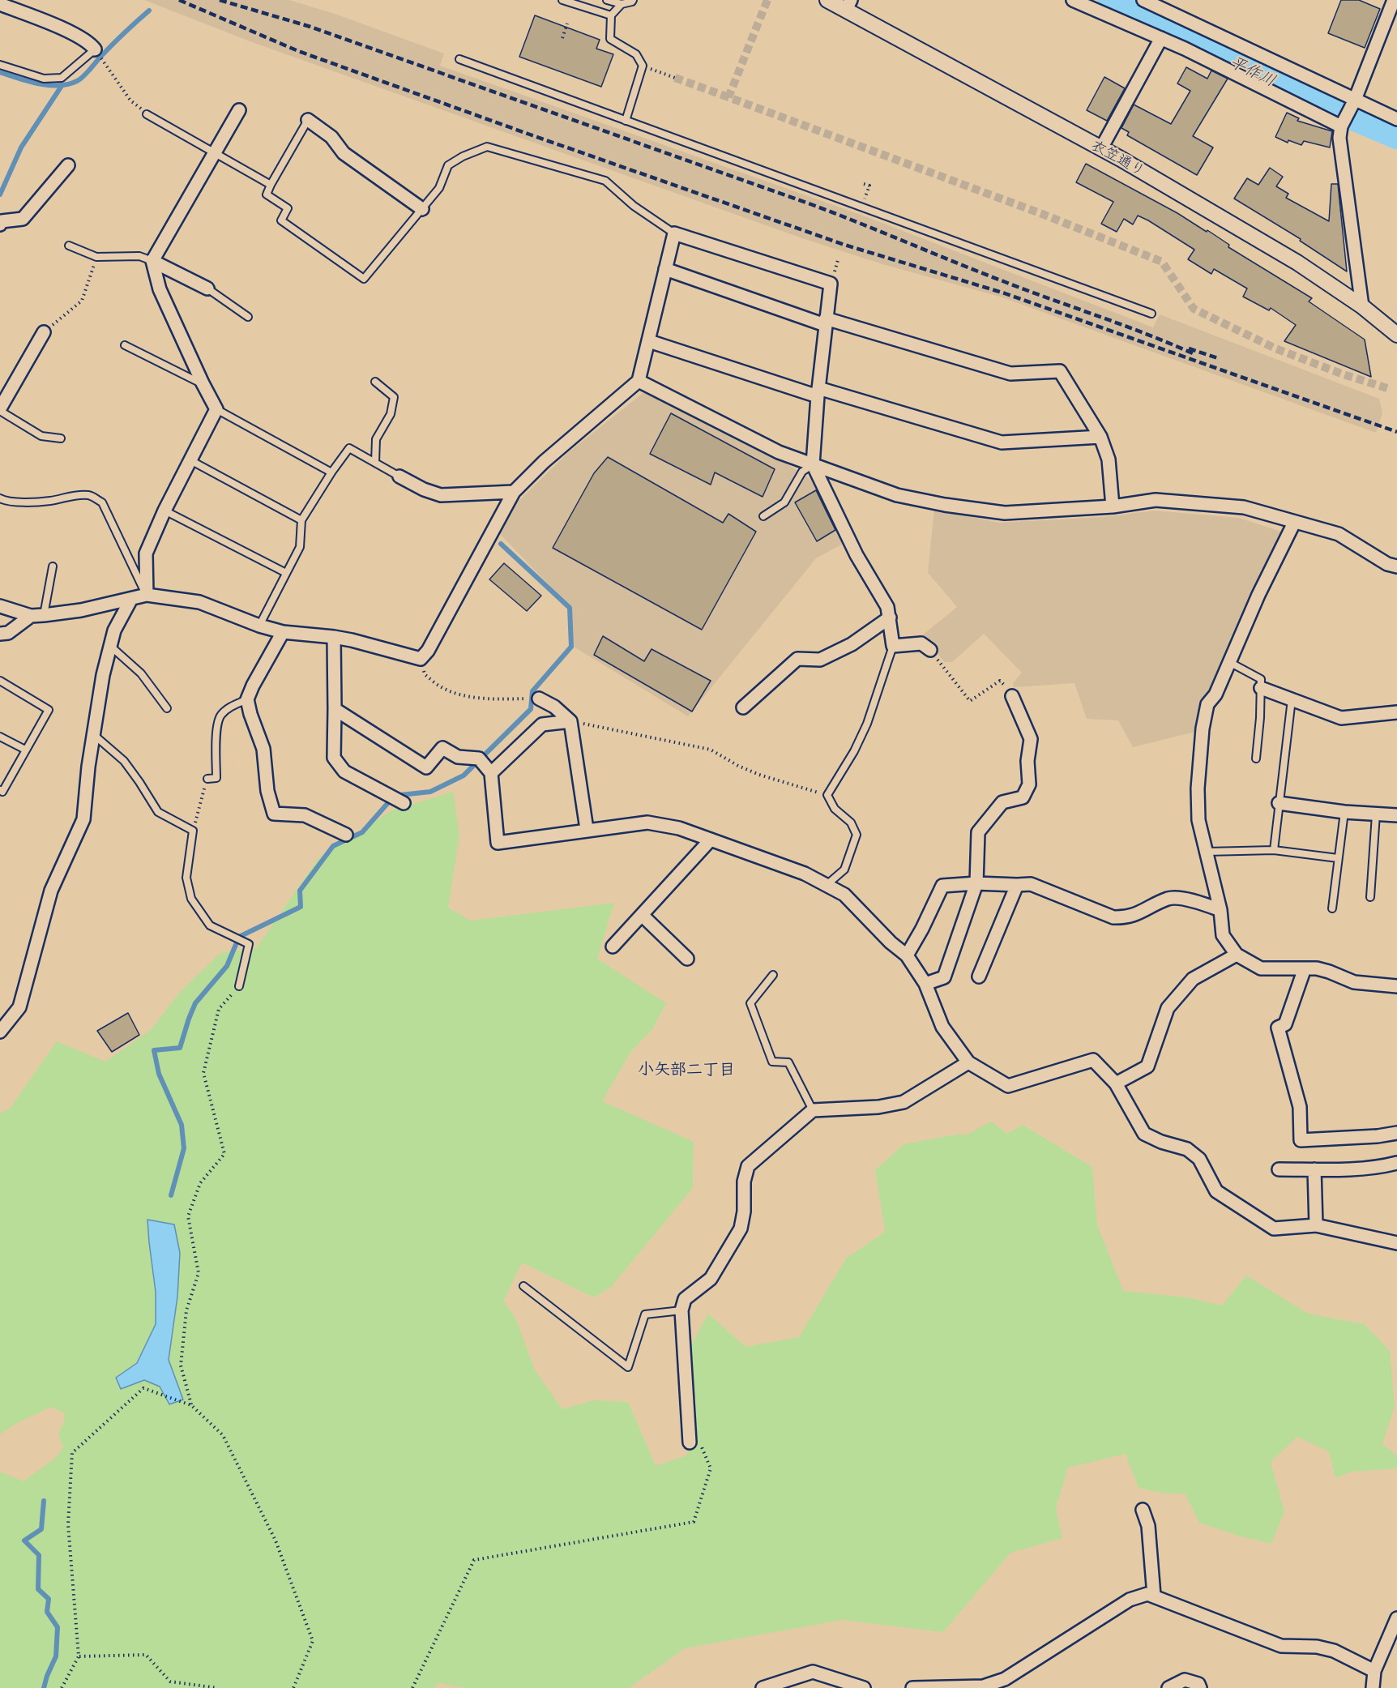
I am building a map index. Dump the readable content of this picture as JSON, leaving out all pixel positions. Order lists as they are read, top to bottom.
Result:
{
  "streets": {
    "street": ["衣笠通り"]
  },
  "districts": ["小矢部二丁目"],
  "water": ["平作川"]
}
